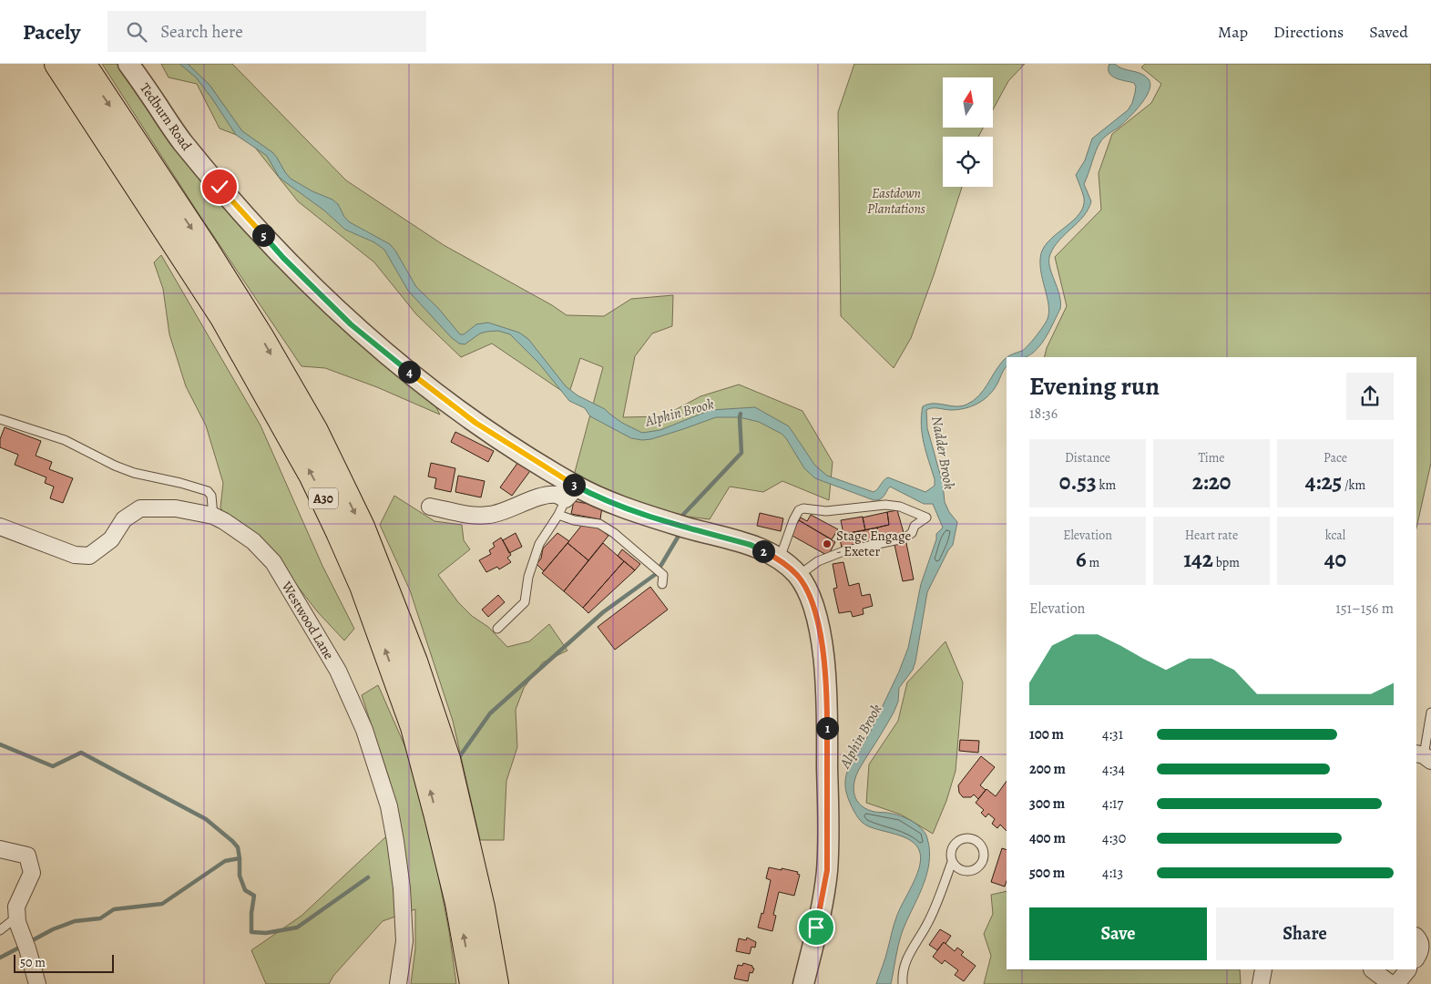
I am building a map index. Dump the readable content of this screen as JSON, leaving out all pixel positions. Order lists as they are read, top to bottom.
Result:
{
  "streets": {
    "highway": ["A30"],
    "street": ["Tedburn Road", "Westwood Lane"]
  },
  "water": ["Alphin Brook", "Nadder Brook"],
  "parks": ["Eastdown Plantations"],
  "places": ["Stage Engage - Exeter"],
  "scale_bar": "50 m",
  "north": "top",
  "page": {
    "header": "Pacely",
    "search": "Search here",
    "nav": ["Map", "Directions", "Saved"],
    "pins": [
      "5",
      "4",
      "3",
      "2",
      "1"
    ],
    "heading": ["Evening run", "18:36"],
    "stats": [
      ["Distance", "0.53 km"],
      ["Time", "2:20"],
      ["Pace", "4:25 /km"],
      ["Elevation", "6 m"],
      ["Heart rate", "142 bpm"],
      ["kcal", "40"]
    ],
    "chart": ["Elevation", "151–156 m"],
    "list": [
      {
        "name": "100 m",
        "note": "4:31"
      },
      {
        "name": "200 m",
        "note": "4:34"
      },
      {
        "name": "300 m",
        "note": "4:17"
      },
      {
        "name": "400 m",
        "note": "4:30"
      },
      {
        "name": "500 m",
        "note": "4:13"
      }
    ],
    "buttons": ["Save", "Share"],
    "scale": "50 m"
  }
}
